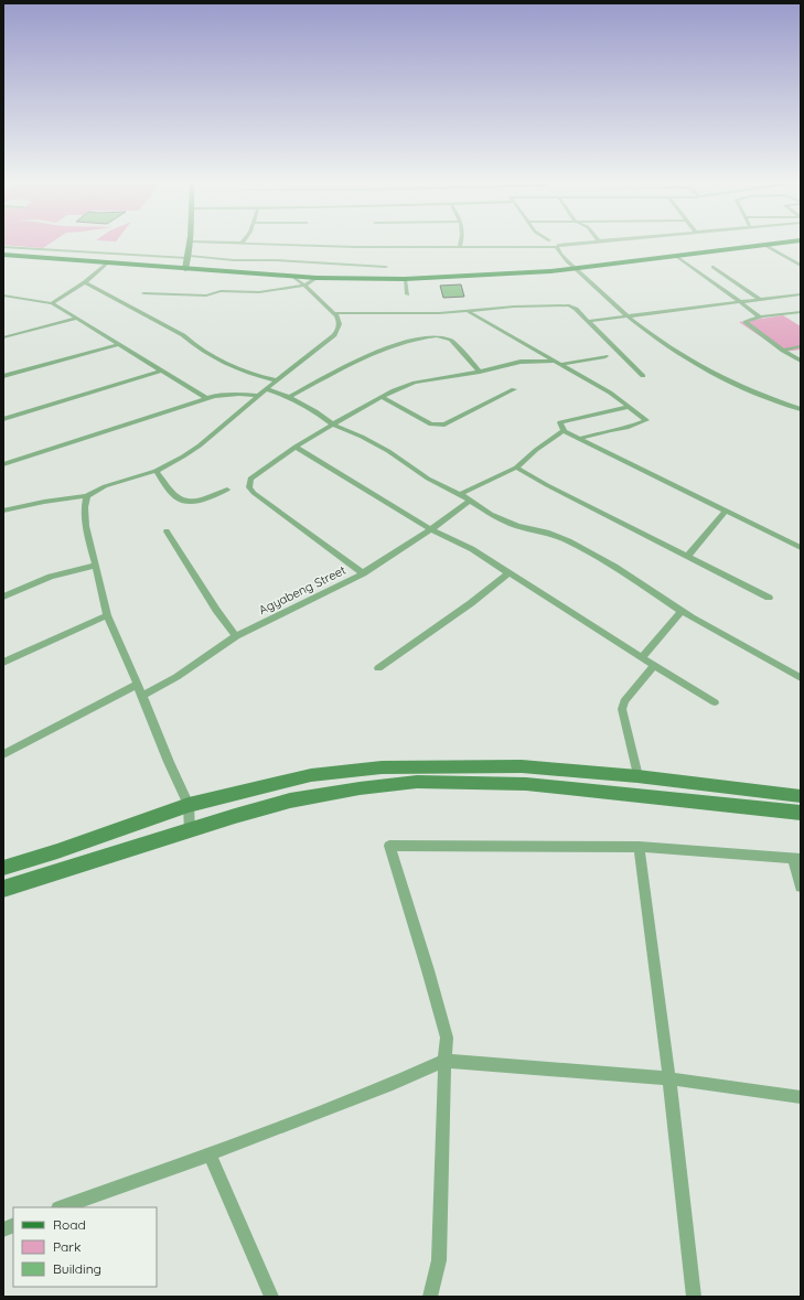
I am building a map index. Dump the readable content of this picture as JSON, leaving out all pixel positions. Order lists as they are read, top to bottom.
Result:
{
  "streets": {
    "street": ["Agyabeng Street"]
  },
  "legend": ["Road", "Park", "Building"]
}
